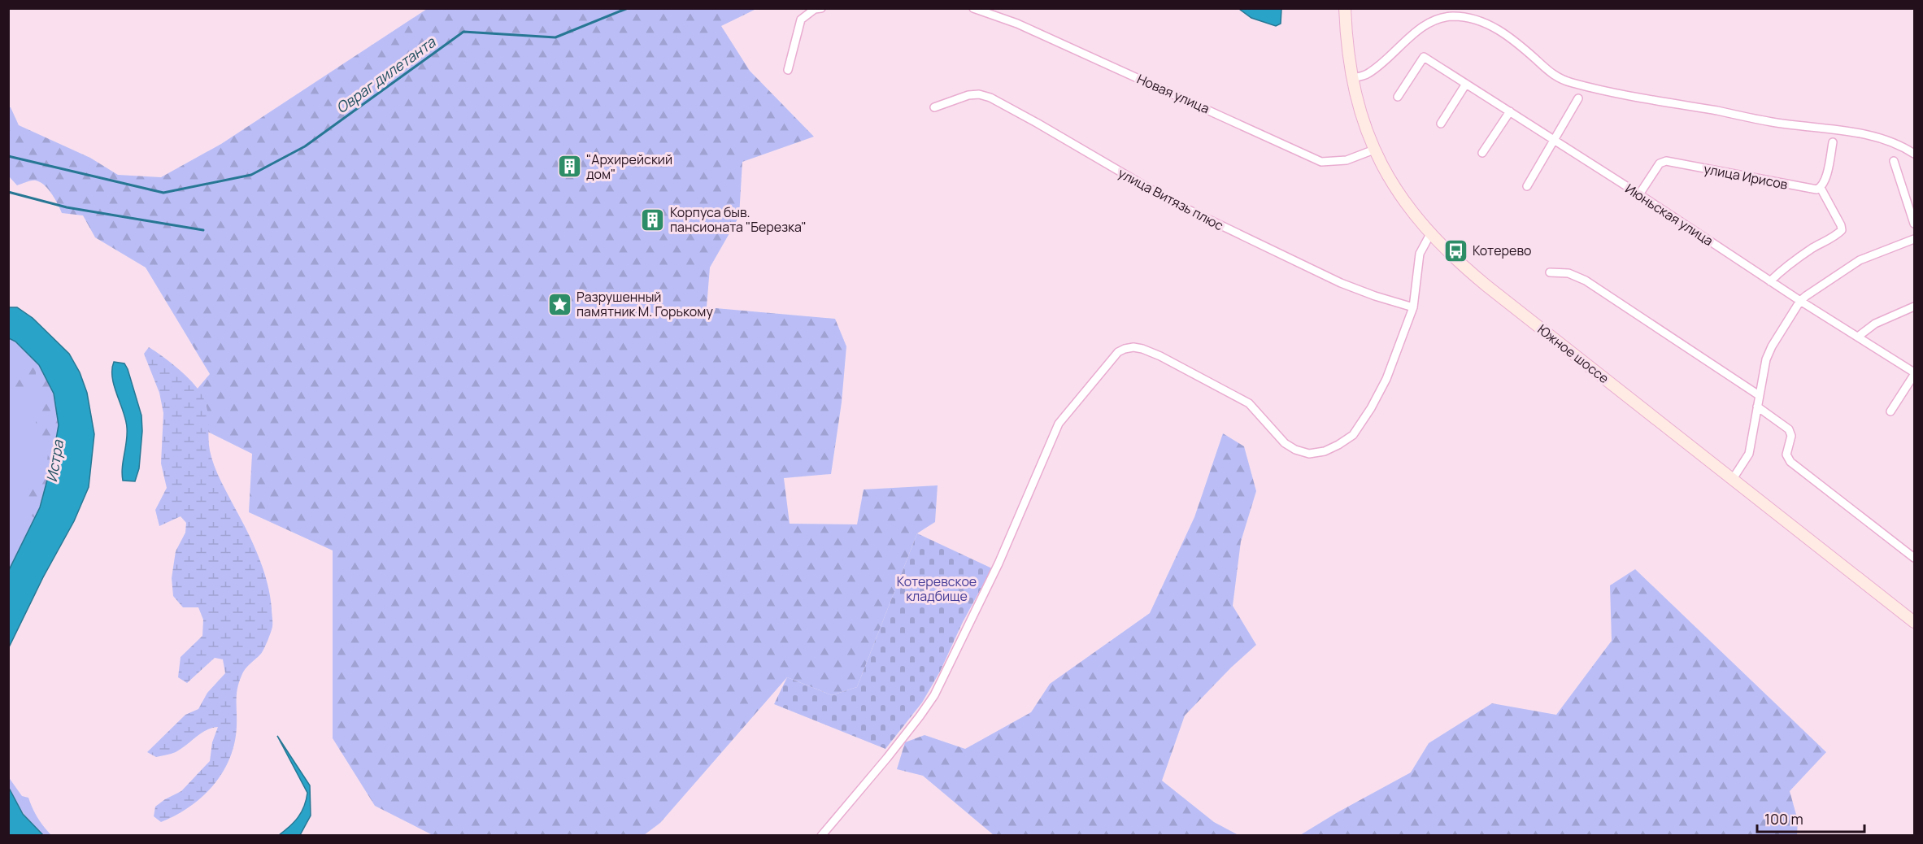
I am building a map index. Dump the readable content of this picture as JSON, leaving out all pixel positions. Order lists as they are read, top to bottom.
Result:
{
  "streets": {
    "main road": ["Южное шоссе"],
    "street": [
      "Новая улица",
      "улица Ирисов",
      "улица Витязь плюс",
      "Июньская улица"
    ]
  },
  "crossings": [
    ["Новая улица", "Южное шоссе"],
    ["улица Ирисов", "Июньская улица"]
  ],
  "water": ["Овраг дилетанта", "Истра"],
  "parks": ["Котеревское кладбище"],
  "places": {
    "building": ["\"Архирейский дом\"", "Корпуса быв. пансионата \"Березка\""],
    "bus stop": ["Котерево"],
    "place": ["Разрушенный памятник М. Горькому"]
  },
  "scale_bar": "100 m"
}
